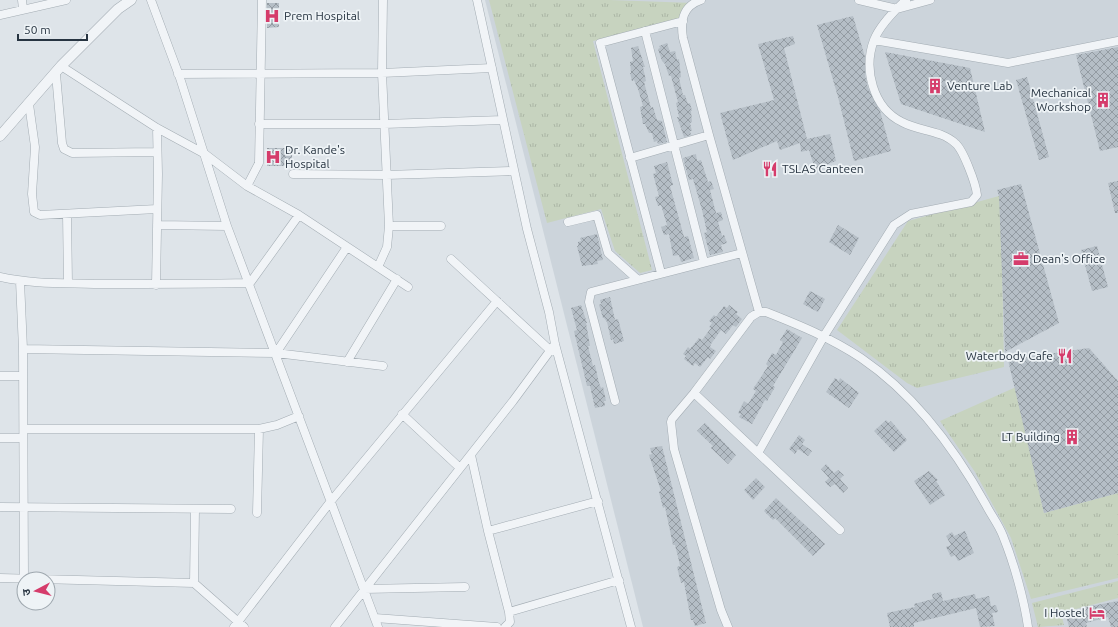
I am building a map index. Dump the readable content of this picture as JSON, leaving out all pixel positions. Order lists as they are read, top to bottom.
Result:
{
  "places": {
    "hospital": ["Prem Hospital", "Dr. Kande's Hospital"],
    "building": ["Venture Lab", "Mechanical Workshop", "LT Building"],
    "restaurant": ["TSLAS Canteen", "Waterbody Cafe"],
    "office": ["Dean's Office"],
    "hotel": ["I Hostel"]
  },
  "scale_bar": "50 m",
  "north": "left"
}
